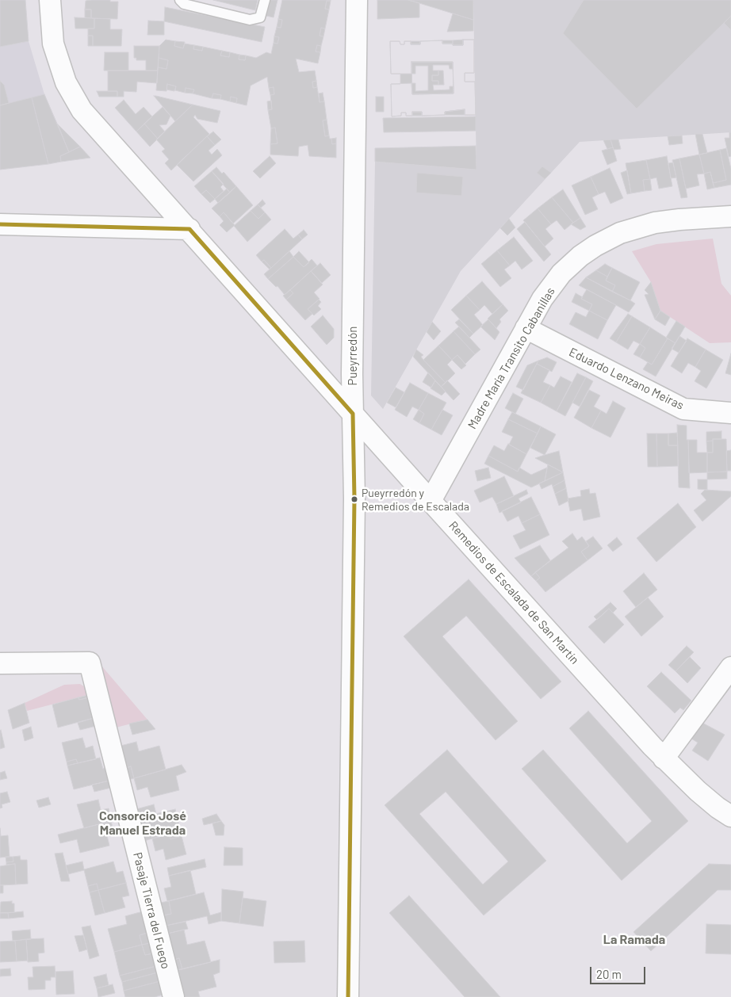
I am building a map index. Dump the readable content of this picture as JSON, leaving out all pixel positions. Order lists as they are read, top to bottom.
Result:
{
  "streets": {
    "street": [
      "Pueyrredón",
      "Madre María Transito Cabanillas",
      "Eduardo Lenzano Meiras",
      "Remedios de Escalada de San Martín",
      "Pasaje Tierra del Fuego"
    ]
  },
  "crossings": [
    ["Pueyrredón", "Remedios de Escalada de San Martín"],
    ["Madre María Transito Cabanillas", "Eduardo Lenzano Meiras"],
    ["Madre María Transito Cabanillas", "Remedios de Escalada de San Martín"]
  ],
  "districts": ["Consorcio José Manuel Estrada", "La Ramada"],
  "places": ["Pueyrredón y Remedios de Escalada"],
  "lines": ["transit line 20"],
  "scale_bar": "20 m"
}
